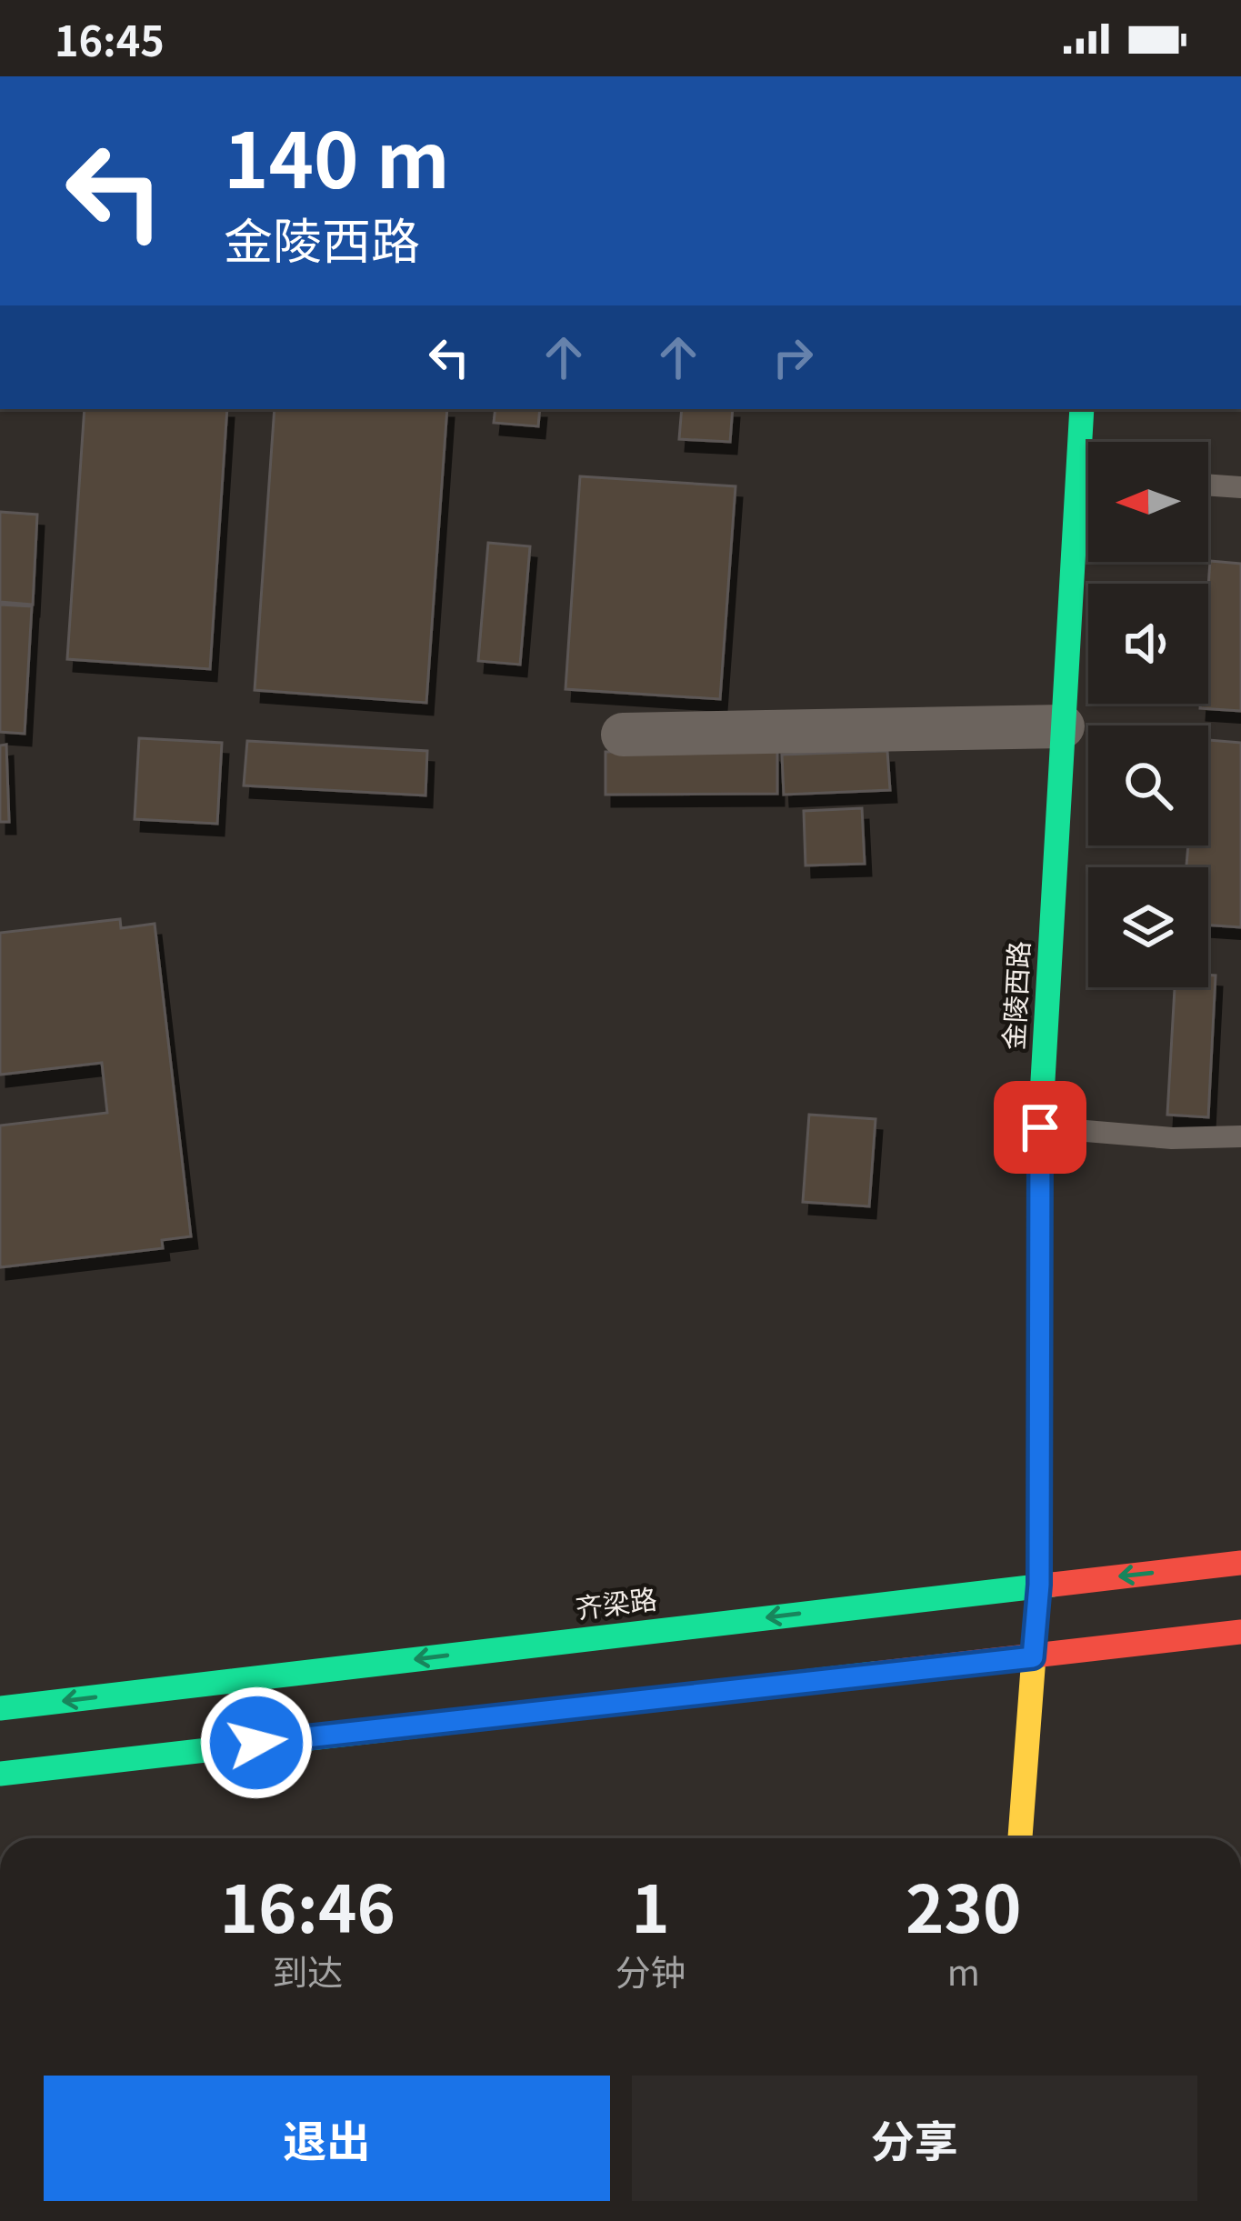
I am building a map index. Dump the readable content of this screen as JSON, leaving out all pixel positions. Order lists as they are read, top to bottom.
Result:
{
  "streets": {
    "main road": ["金陵西路", "齐梁路"]
  },
  "crossings": [
    ["金陵西路", "齐梁路"]
  ],
  "north": "left",
  "page": {
    "status": "16:45",
    "turn": ["140 m", "金陵西路"],
    "eta": [
      "16:46",
      "到达",
      "1",
      "分钟",
      "230",
      "m"
    ],
    "buttons": ["退出", "分享"]
  }
}
